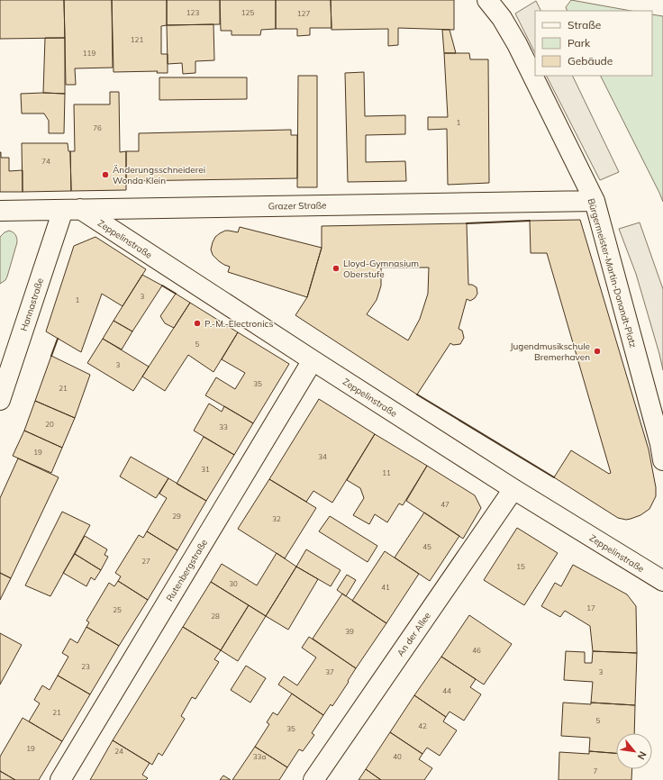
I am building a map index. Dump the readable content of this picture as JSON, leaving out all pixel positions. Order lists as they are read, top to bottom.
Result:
{
  "streets": {
    "street": [
      "Grazer Straße",
      "Zeppelinstraße",
      "Bürgermeister-Martin-Donandt-Platz",
      "Hannastraße",
      "Rutenbergstraße",
      "An der Allee"
    ]
  },
  "crossings": [
    ["Grazer Straße", "Zeppelinstraße"],
    ["Grazer Straße", "Bürgermeister-Martin-Donandt-Platz"],
    ["Grazer Straße", "Hannastraße"],
    ["Zeppelinstraße", "Hannastraße"],
    ["Zeppelinstraße", "Rutenbergstraße"],
    ["Zeppelinstraße", "An der Allee"]
  ],
  "places": [
    "Änderungsschneiderei Wonda Klein",
    "Lloyd-Gymnasium Oberstufe",
    "P.-M.-Electronics",
    "Jugendmusikschule Bremerhaven"
  ],
  "house_numbers": [
    "123",
    "125",
    "127",
    "121",
    "119",
    "1",
    "76",
    "74",
    "3",
    "1",
    "5",
    "3",
    "35",
    "21",
    "20",
    "33",
    "19",
    "34",
    "31",
    "11",
    "47",
    "29",
    "32",
    "45",
    "27",
    "15",
    "30",
    "41",
    "17",
    "25",
    "28",
    "39",
    "46",
    "23",
    "37",
    "3",
    "44",
    "21",
    "5",
    "42",
    "35",
    "19",
    "24",
    "33a",
    "40",
    "7"
  ],
  "legend": ["Straße", "Park", "Gebäude"],
  "north": "bottom right"
}
